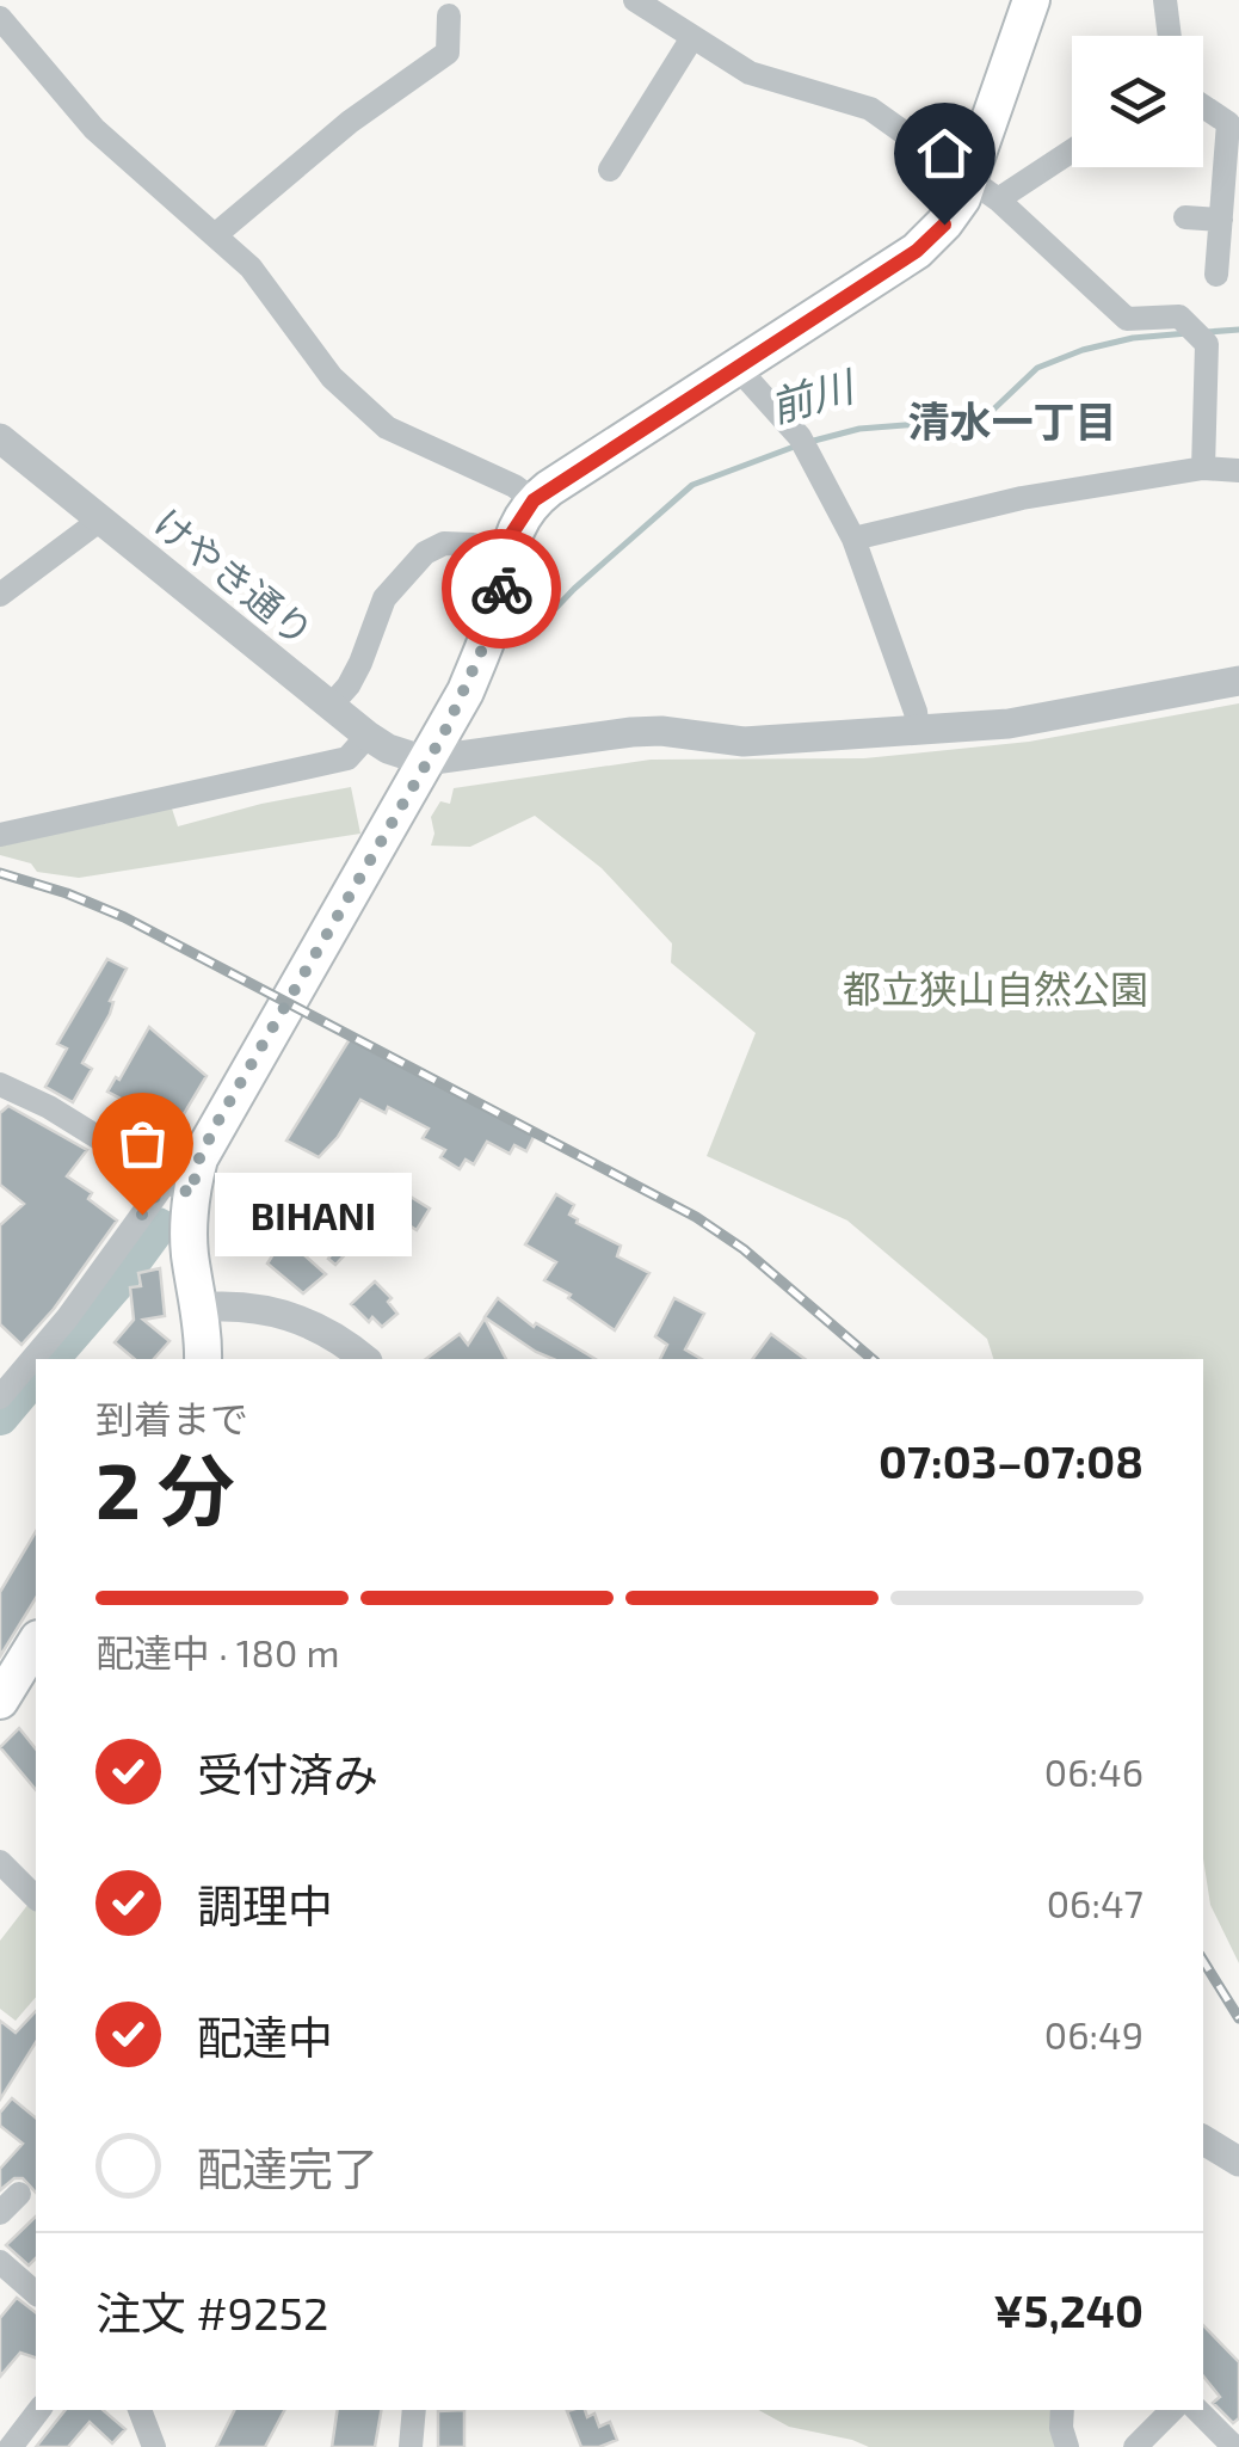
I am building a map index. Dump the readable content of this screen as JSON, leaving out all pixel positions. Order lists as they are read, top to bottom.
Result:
{
  "streets": {
    "street": ["けやき通り"]
  },
  "districts": ["清水一丁目"],
  "water": ["前川"],
  "parks": ["都立狭山自然公園"],
  "places": ["BIHANI"],
  "page": {
    "bubble": "BIHANI",
    "heading": ["2 分", "到着まで", "07:03–07:08"],
    "panel": ["注文 #9252", "¥5,240"],
    "bar": "配達中 · 180 m",
    "list": [
      ["受付済み", "06:46"],
      ["調理中", "06:47"],
      ["配達中", "06:49"],
      "配達完了"
    ]
  }
}
